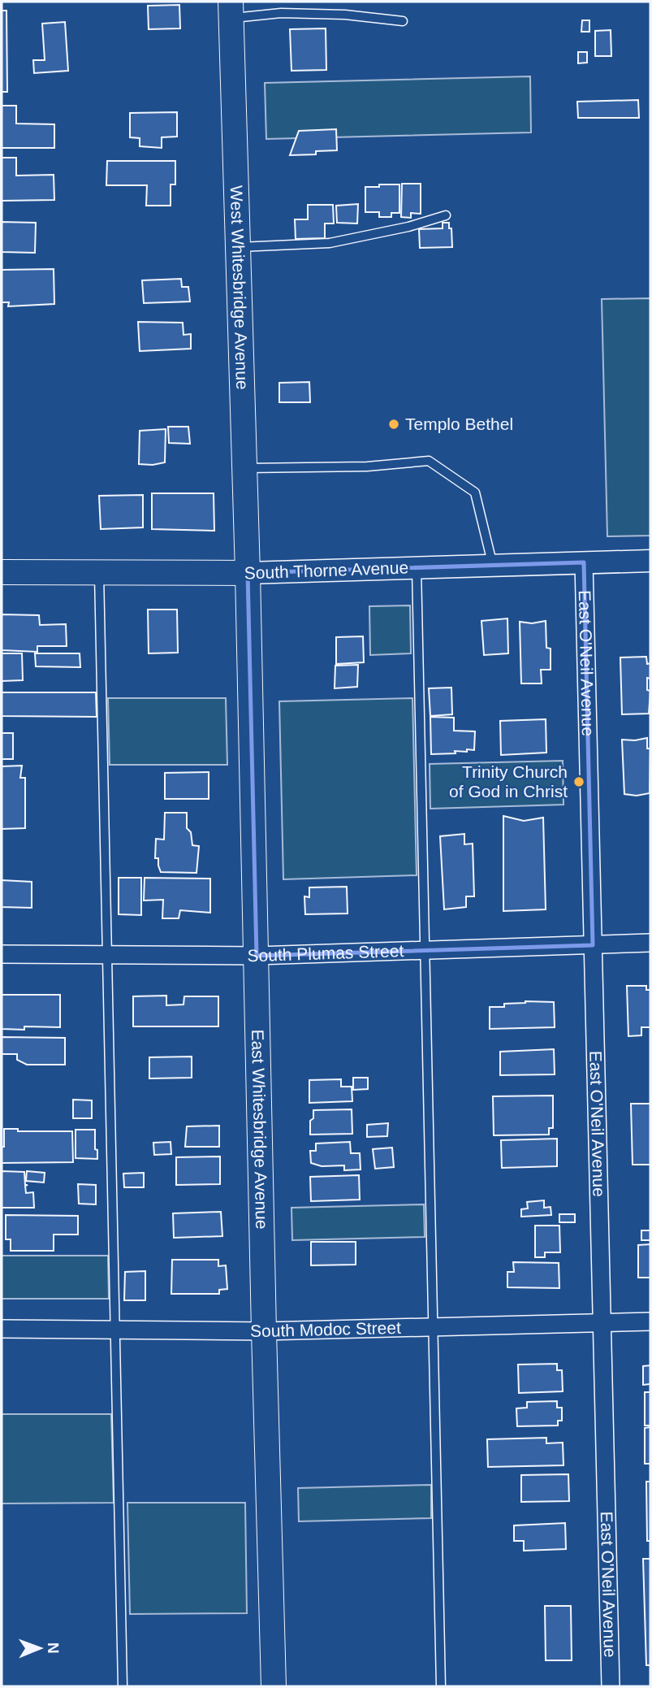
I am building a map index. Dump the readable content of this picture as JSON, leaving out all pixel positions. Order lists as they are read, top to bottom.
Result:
{
  "streets": {
    "main road": ["West Whitesbridge Avenue", "South Thorne Avenue", "East Whitesbridge Avenue"],
    "street": ["East O'Neil Avenue", "South Plumas Street", "South Modoc Street"]
  },
  "crossings": [
    ["West Whitesbridge Avenue", "South Thorne Avenue"],
    ["West Whitesbridge Avenue", "East Whitesbridge Avenue"],
    ["South Thorne Avenue", "East O'Neil Avenue"],
    ["South Thorne Avenue", "East Whitesbridge Avenue"],
    ["East O'Neil Avenue", "South Plumas Street"],
    ["East O'Neil Avenue", "South Modoc Street"],
    ["South Plumas Street", "East Whitesbridge Avenue"],
    ["East Whitesbridge Avenue", "South Modoc Street"]
  ],
  "places": ["Templo Bethel", "Trinity Church of God in Christ"],
  "north": "right"
}
